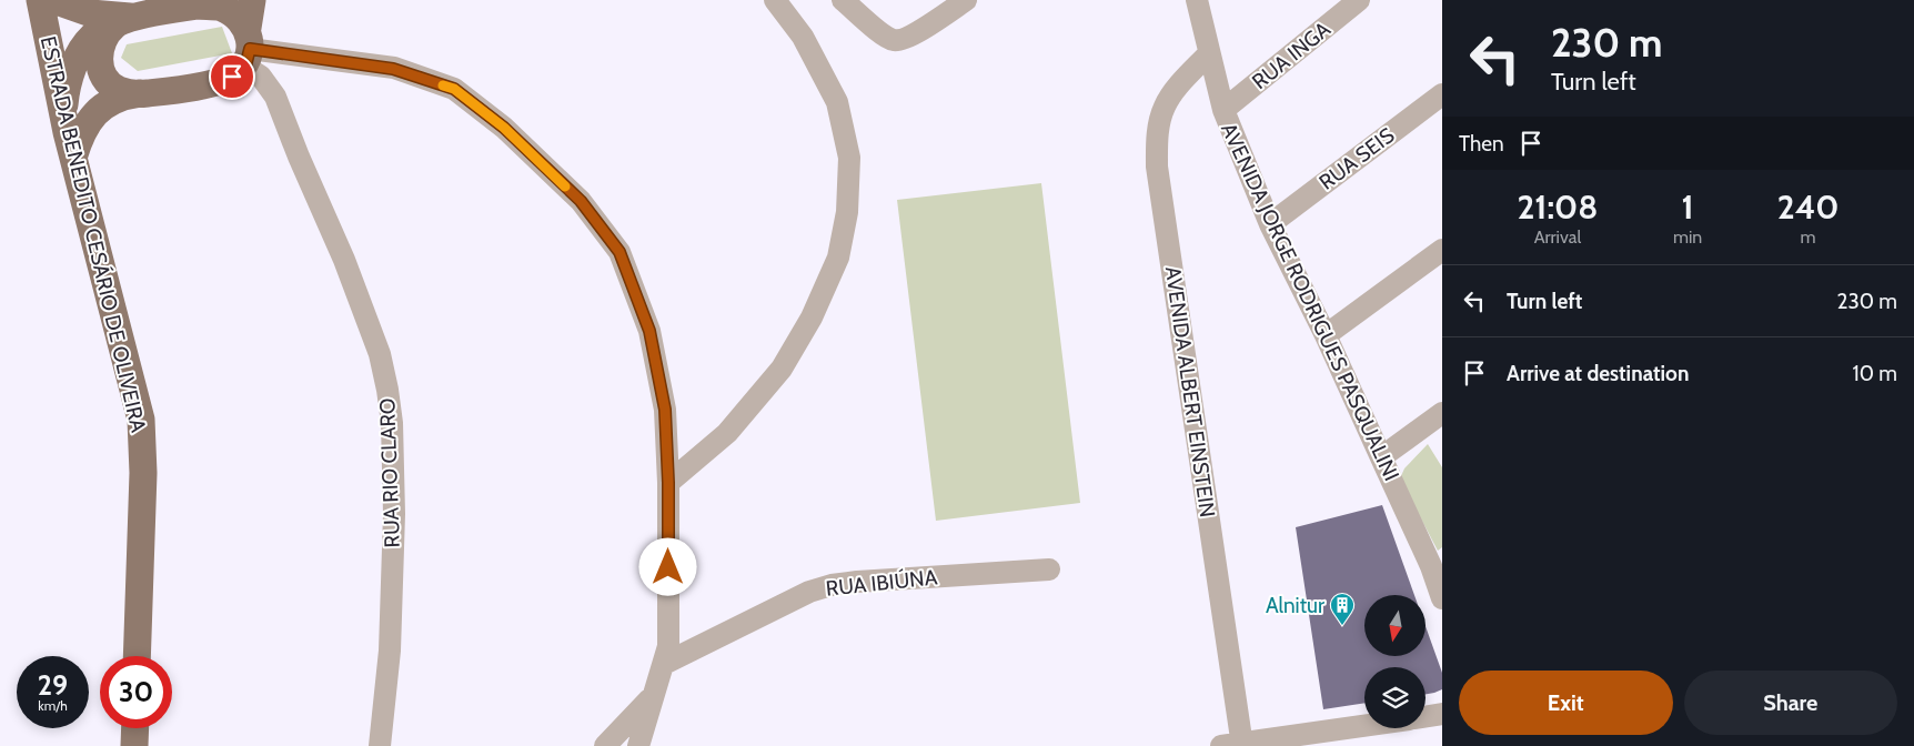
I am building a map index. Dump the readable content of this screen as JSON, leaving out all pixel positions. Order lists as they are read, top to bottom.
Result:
{
  "streets": {
    "main road": ["ESTRADA BENEDITO CESÁRIO DE OLIVEIRA"],
    "street": [
      "RUA INGA",
      "RUA SEIS",
      "AVENIDA JORGE RODRIGUES PASQUALINI",
      "AVENIDA ALBERT EINSTEIN",
      "RUA RIO CLARO",
      "RUA IBIÚNA"
    ]
  },
  "crossings": [
    ["RUA INGA", "AVENIDA JORGE RODRIGUES PASQUALINI"],
    ["RUA SEIS", "AVENIDA JORGE RODRIGUES PASQUALINI"],
    ["AVENIDA JORGE RODRIGUES PASQUALINI", "AVENIDA ALBERT EINSTEIN"]
  ],
  "places": {
    "building": ["Alnitur"]
  },
  "north": "bottom",
  "page": {
    "turn": ["230 m", "Turn left"],
    "then": "Then",
    "eta": [
      "21:08",
      "Arrival",
      "1",
      "min",
      "240",
      "m"
    ],
    "list": [
      {
        "name": "Turn left",
        "value": "230 m"
      },
      {
        "name": "Arrive at destination",
        "value": "10 m"
      }
    ],
    "speed": "29 km/h",
    "limit": "30",
    "buttons": ["Exit", "Share"]
  }
}
